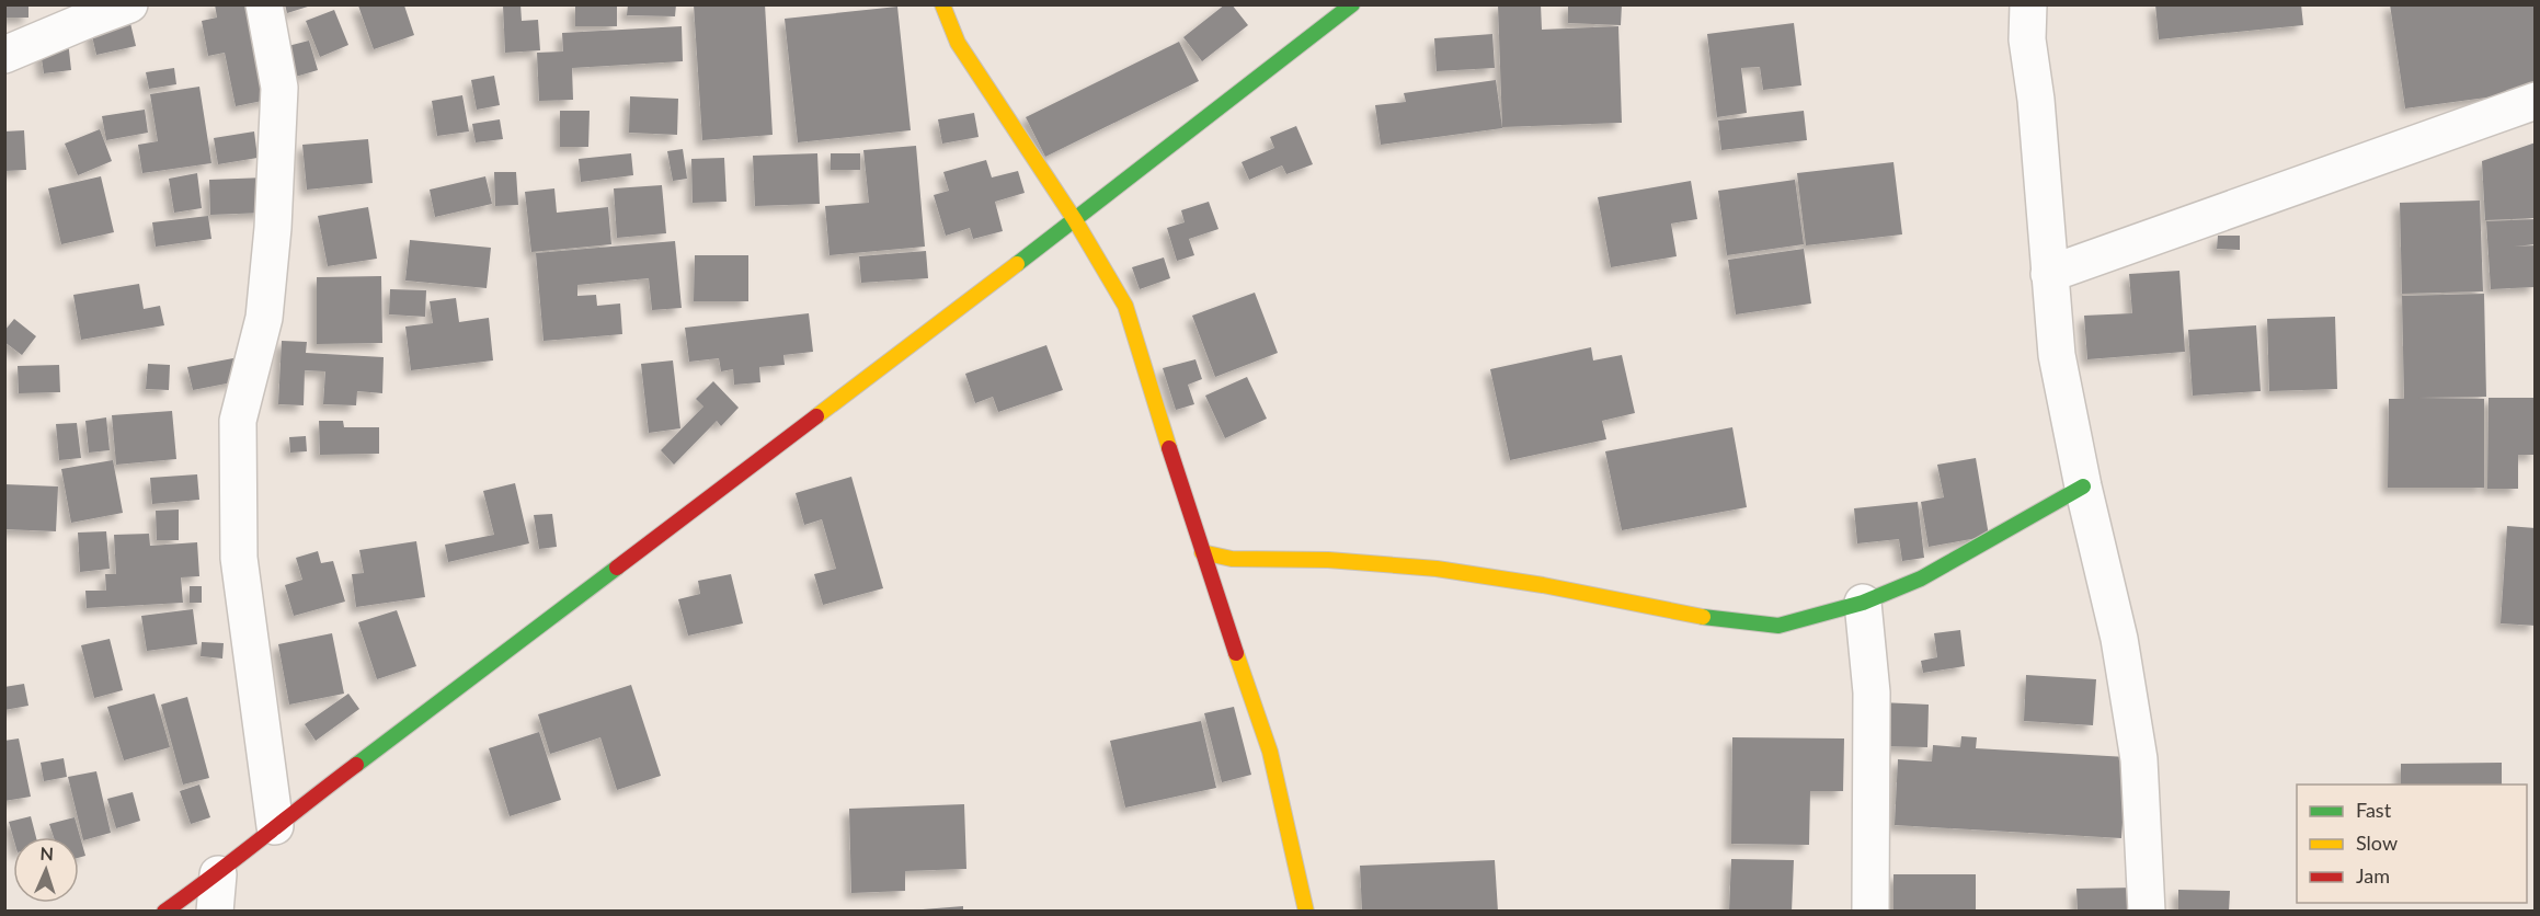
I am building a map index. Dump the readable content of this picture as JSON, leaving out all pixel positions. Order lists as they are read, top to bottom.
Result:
{
  "legend": ["Fast", "Slow", "Jam"],
  "north": "top"
}
